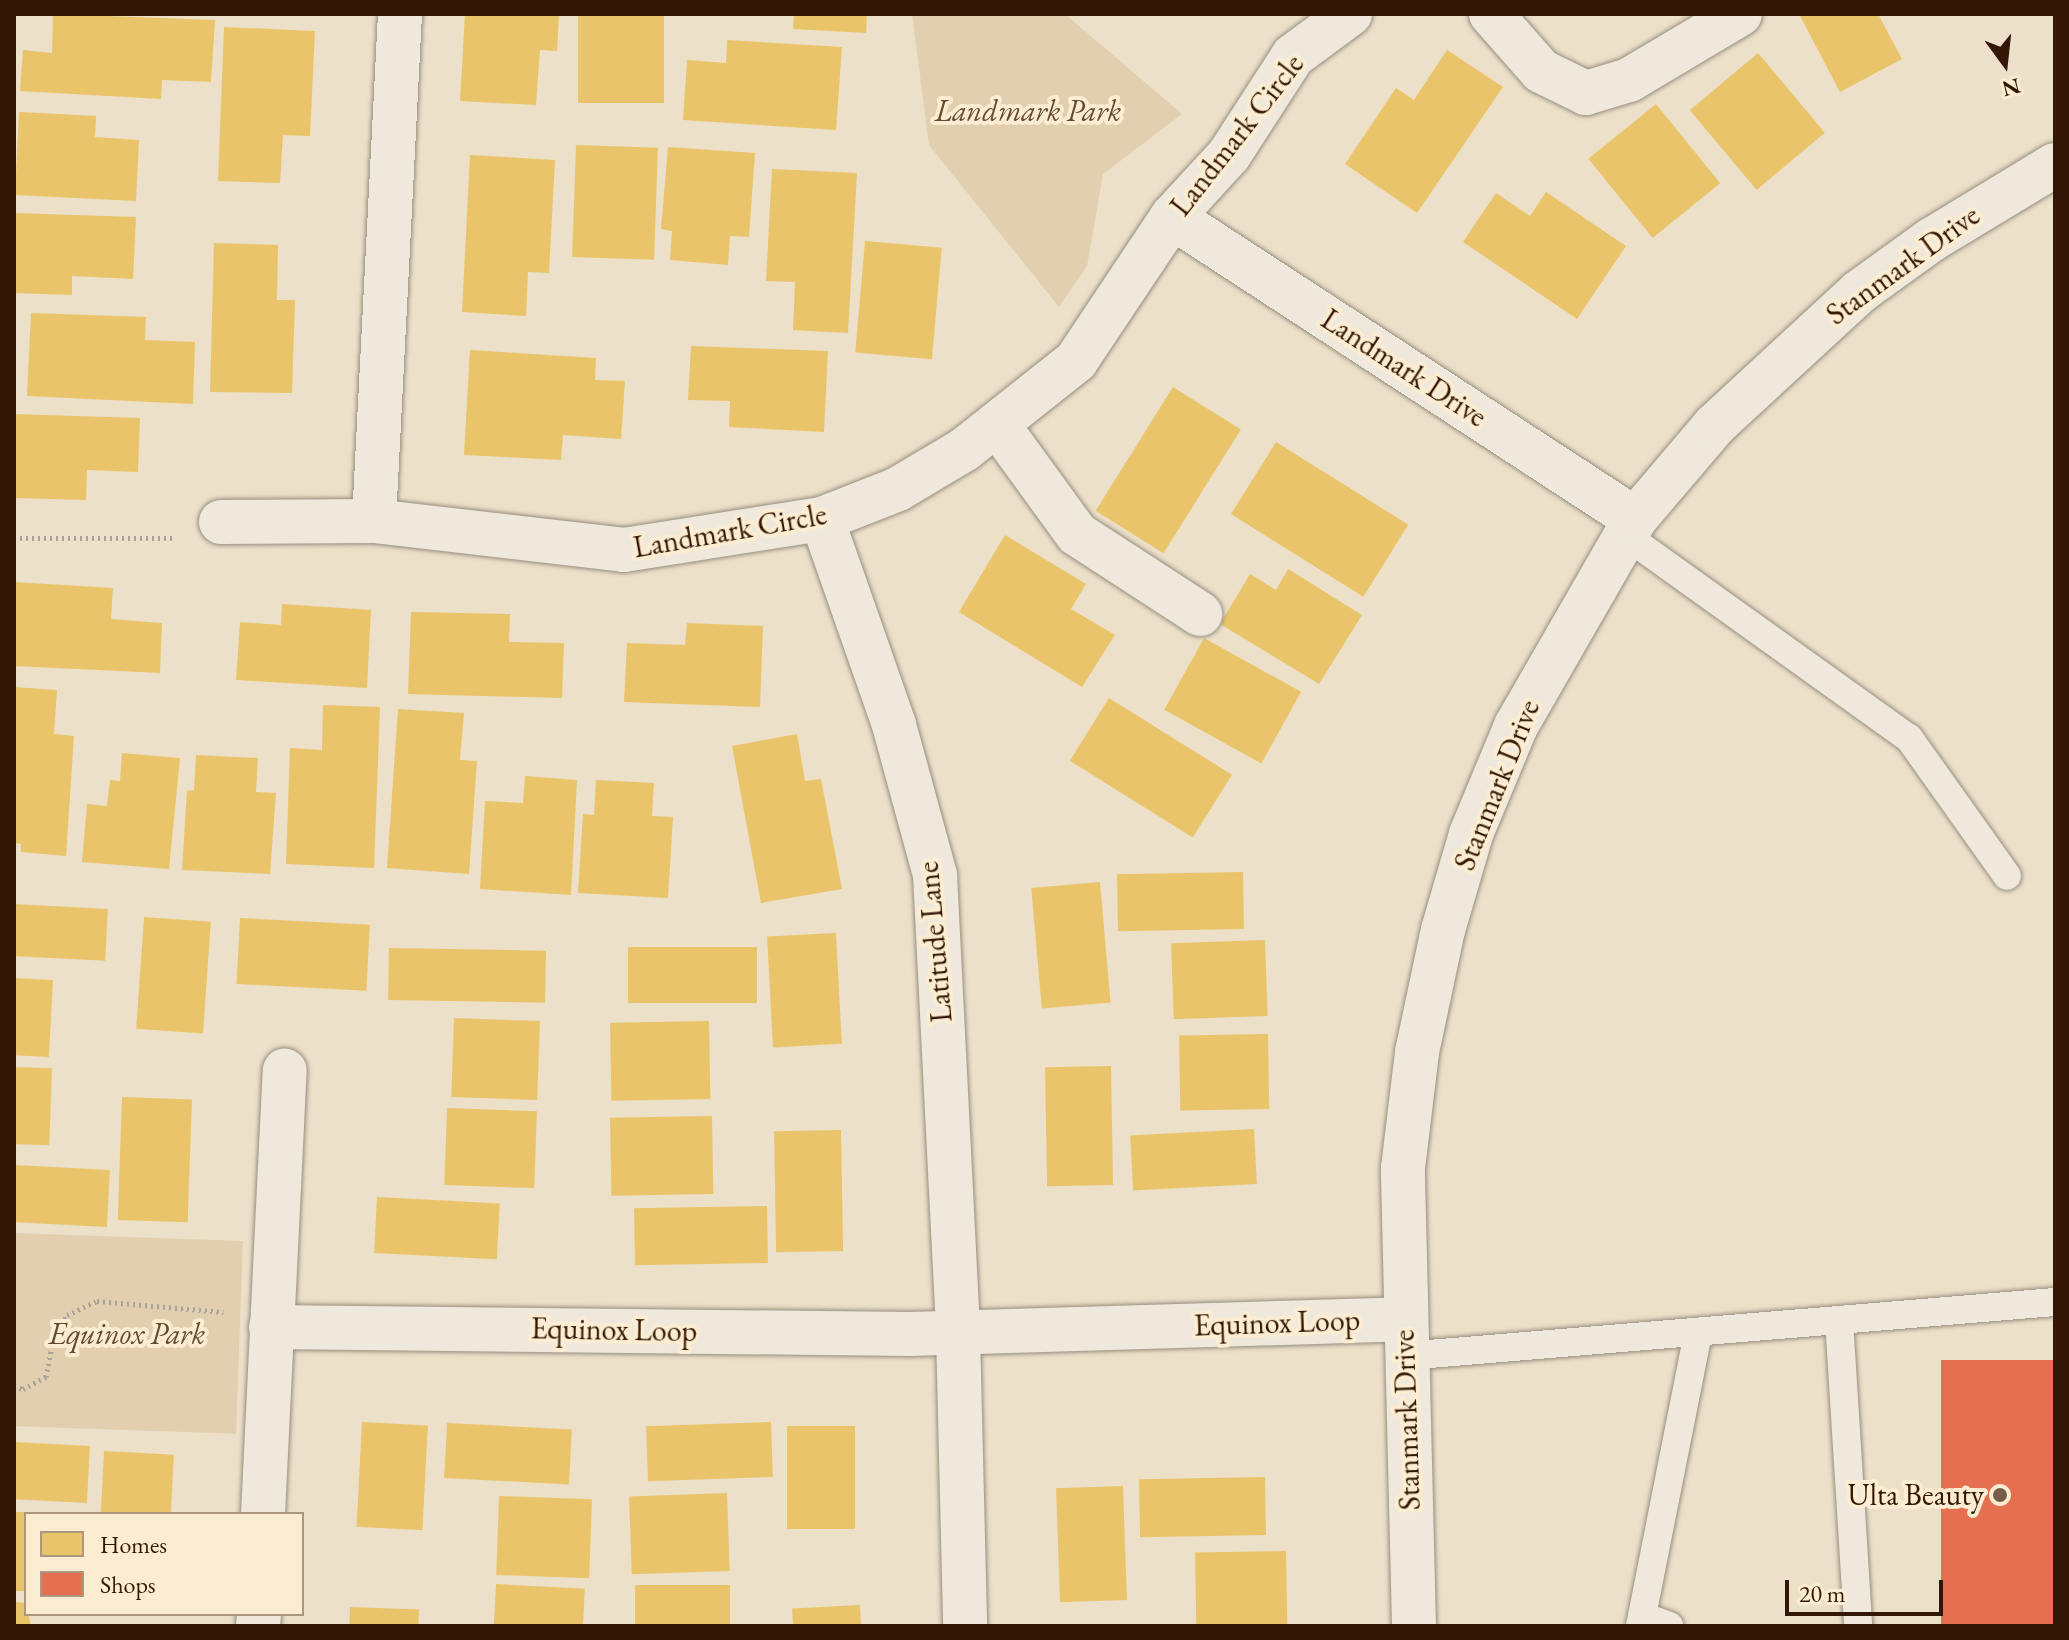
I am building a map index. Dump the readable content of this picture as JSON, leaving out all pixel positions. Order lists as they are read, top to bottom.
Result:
{
  "streets": {
    "street": [
      "Landmark Circle",
      "Stanmark Drive",
      "Landmark Drive",
      "Latitude Lane",
      "Equinox Loop"
    ]
  },
  "crossings": [
    ["Landmark Circle", "Landmark Drive"],
    ["Landmark Circle", "Latitude Lane"],
    ["Stanmark Drive", "Landmark Drive"],
    ["Stanmark Drive", "Equinox Loop"],
    ["Latitude Lane", "Equinox Loop"]
  ],
  "parks": ["Landmark Park", "Equinox Park"],
  "places": ["Ulta Beauty"],
  "legend": ["Homes", "Shops"],
  "scale_bar": "20 m",
  "north": "bottom"
}
